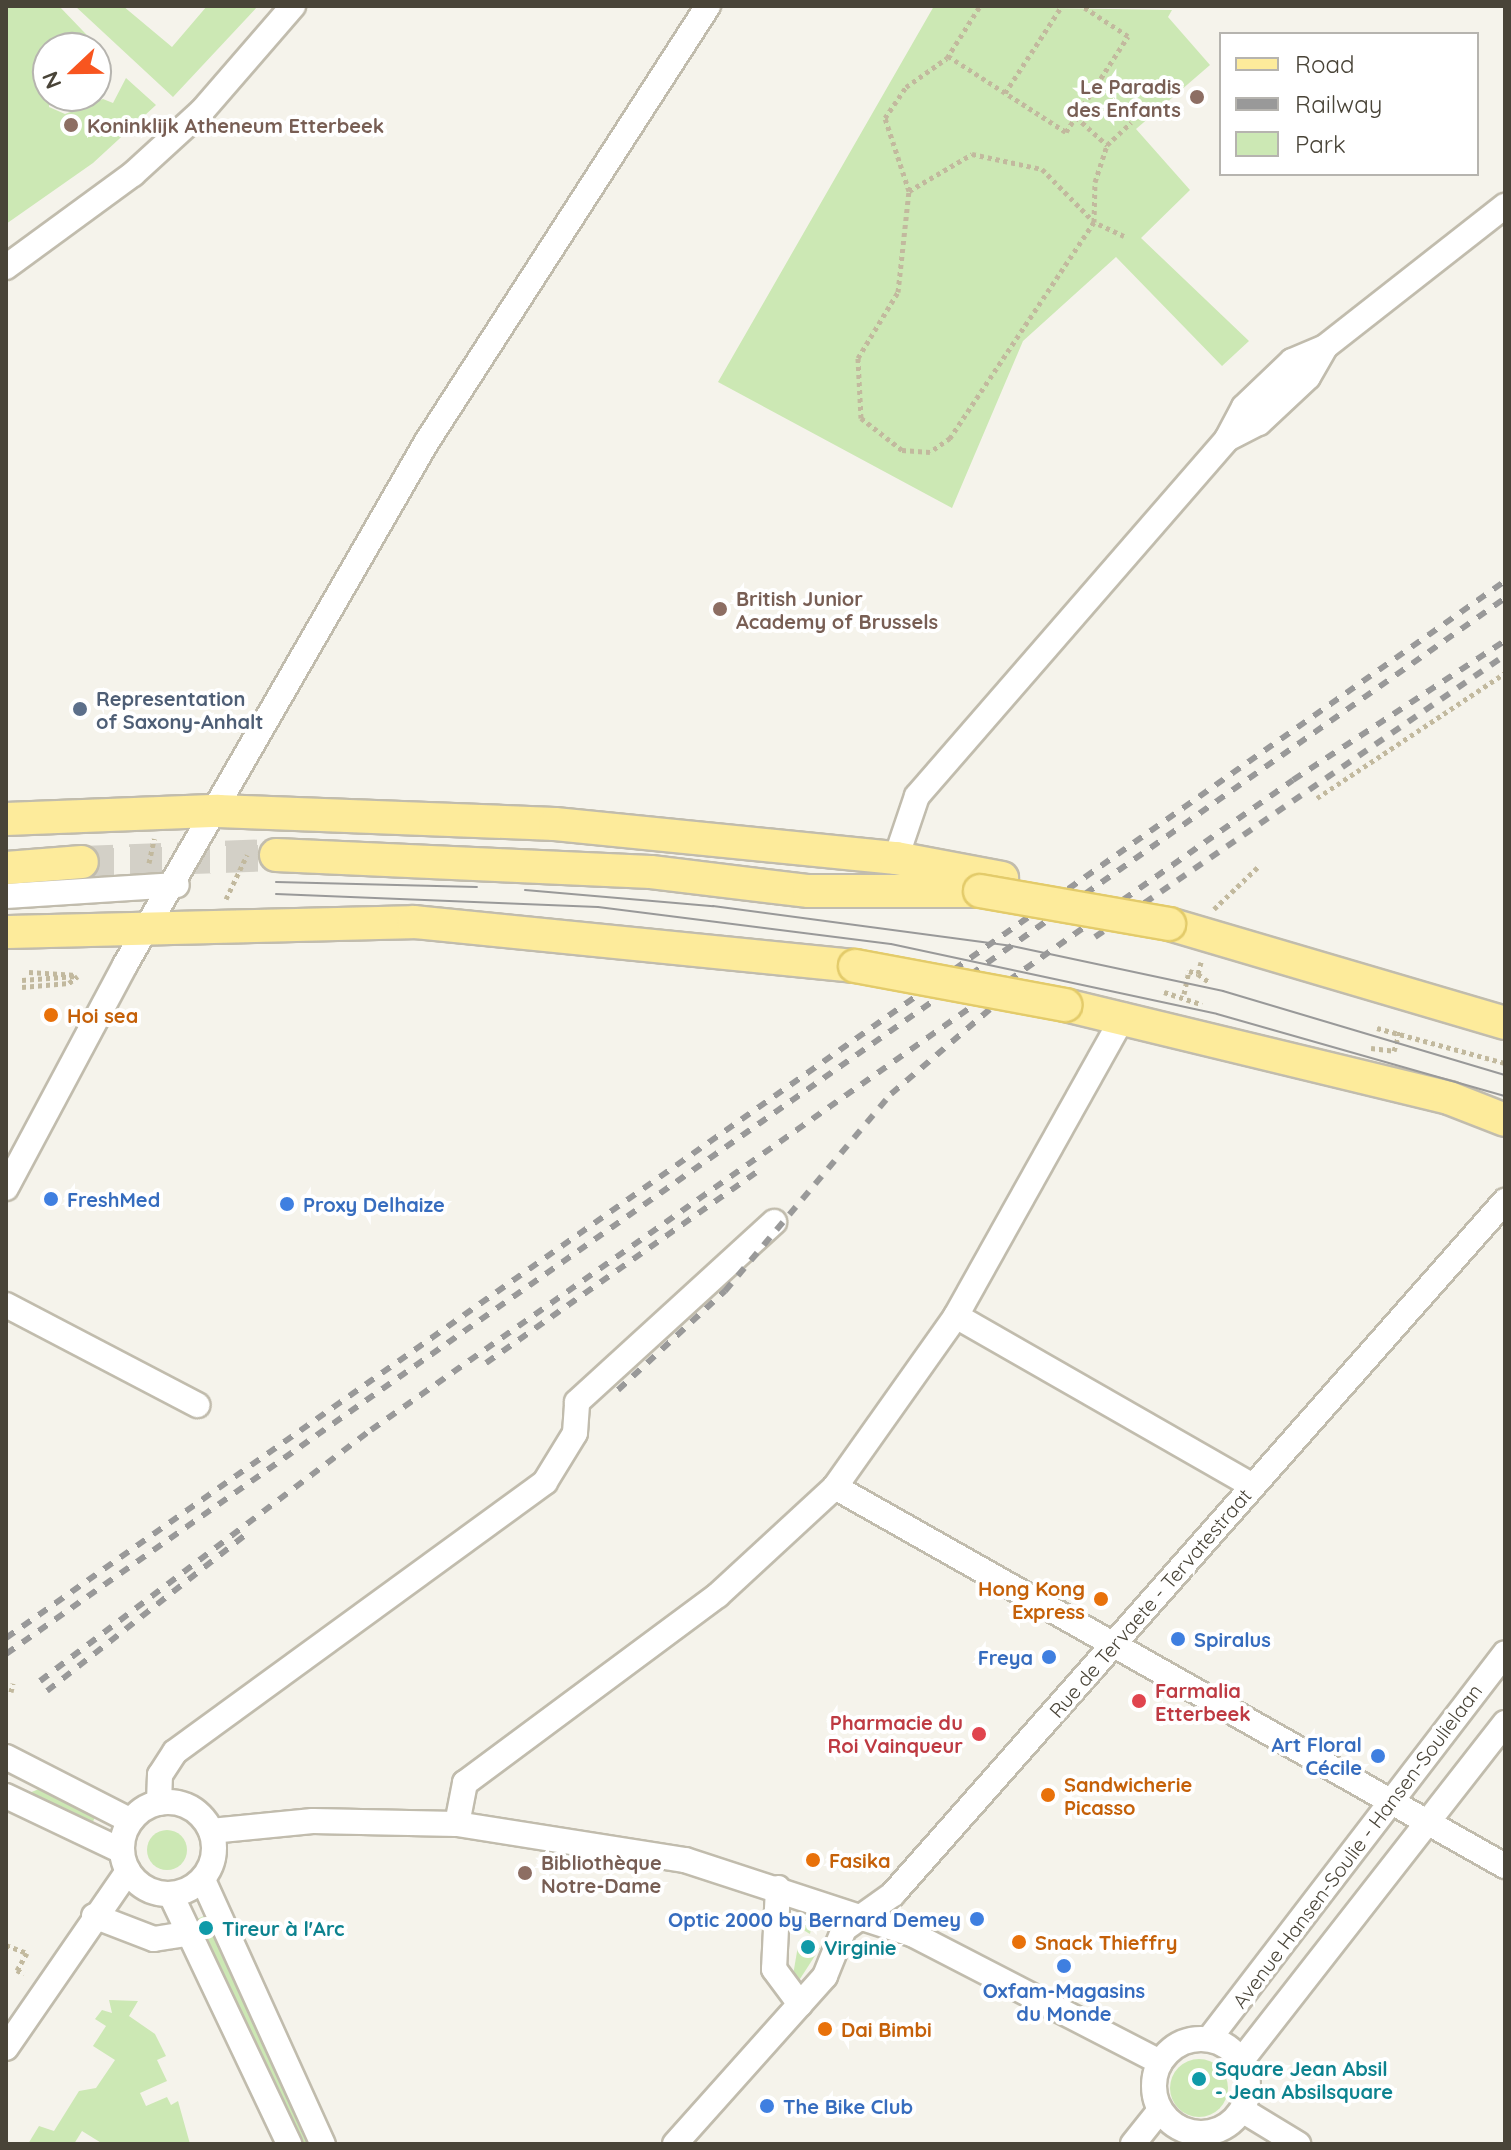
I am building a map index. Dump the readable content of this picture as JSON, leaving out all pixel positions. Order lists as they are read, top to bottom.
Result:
{
  "streets": {
    "street": ["Rue de Tervaete - Tervatestraat", "Avenue Hansen-Soulie - Hansen-Soulielaan"]
  },
  "places": [
    "Le Paradis des Enfants",
    "Koninklijk Atheneum Etterbeek",
    "British Junior Academy of Brussels",
    "Representation of Saxony-Anhalt",
    "Hoi sea",
    "FreshMed",
    "Proxy Delhaize",
    "Hong Kong Express",
    "Spiralus",
    "Freya",
    "Farmalia Etterbeek",
    "Pharmacie du Roi Vainqueur",
    "Art Floral Cécile",
    "Sandwicherie Picasso",
    "Fasika",
    "Bibliothèque Notre-Dame",
    "Optic 2000 by Bernard Demey",
    "Tireur à l'Arc",
    "Snack Thieffry",
    "Virginie",
    "Oxfam-Magasins du Monde",
    "Dai Bimbi",
    "Square Jean Absil - Jean Absilsquare",
    "The Bike Club"
  ],
  "legend": ["Road", "Railway", "Park"],
  "north": "left"
}
